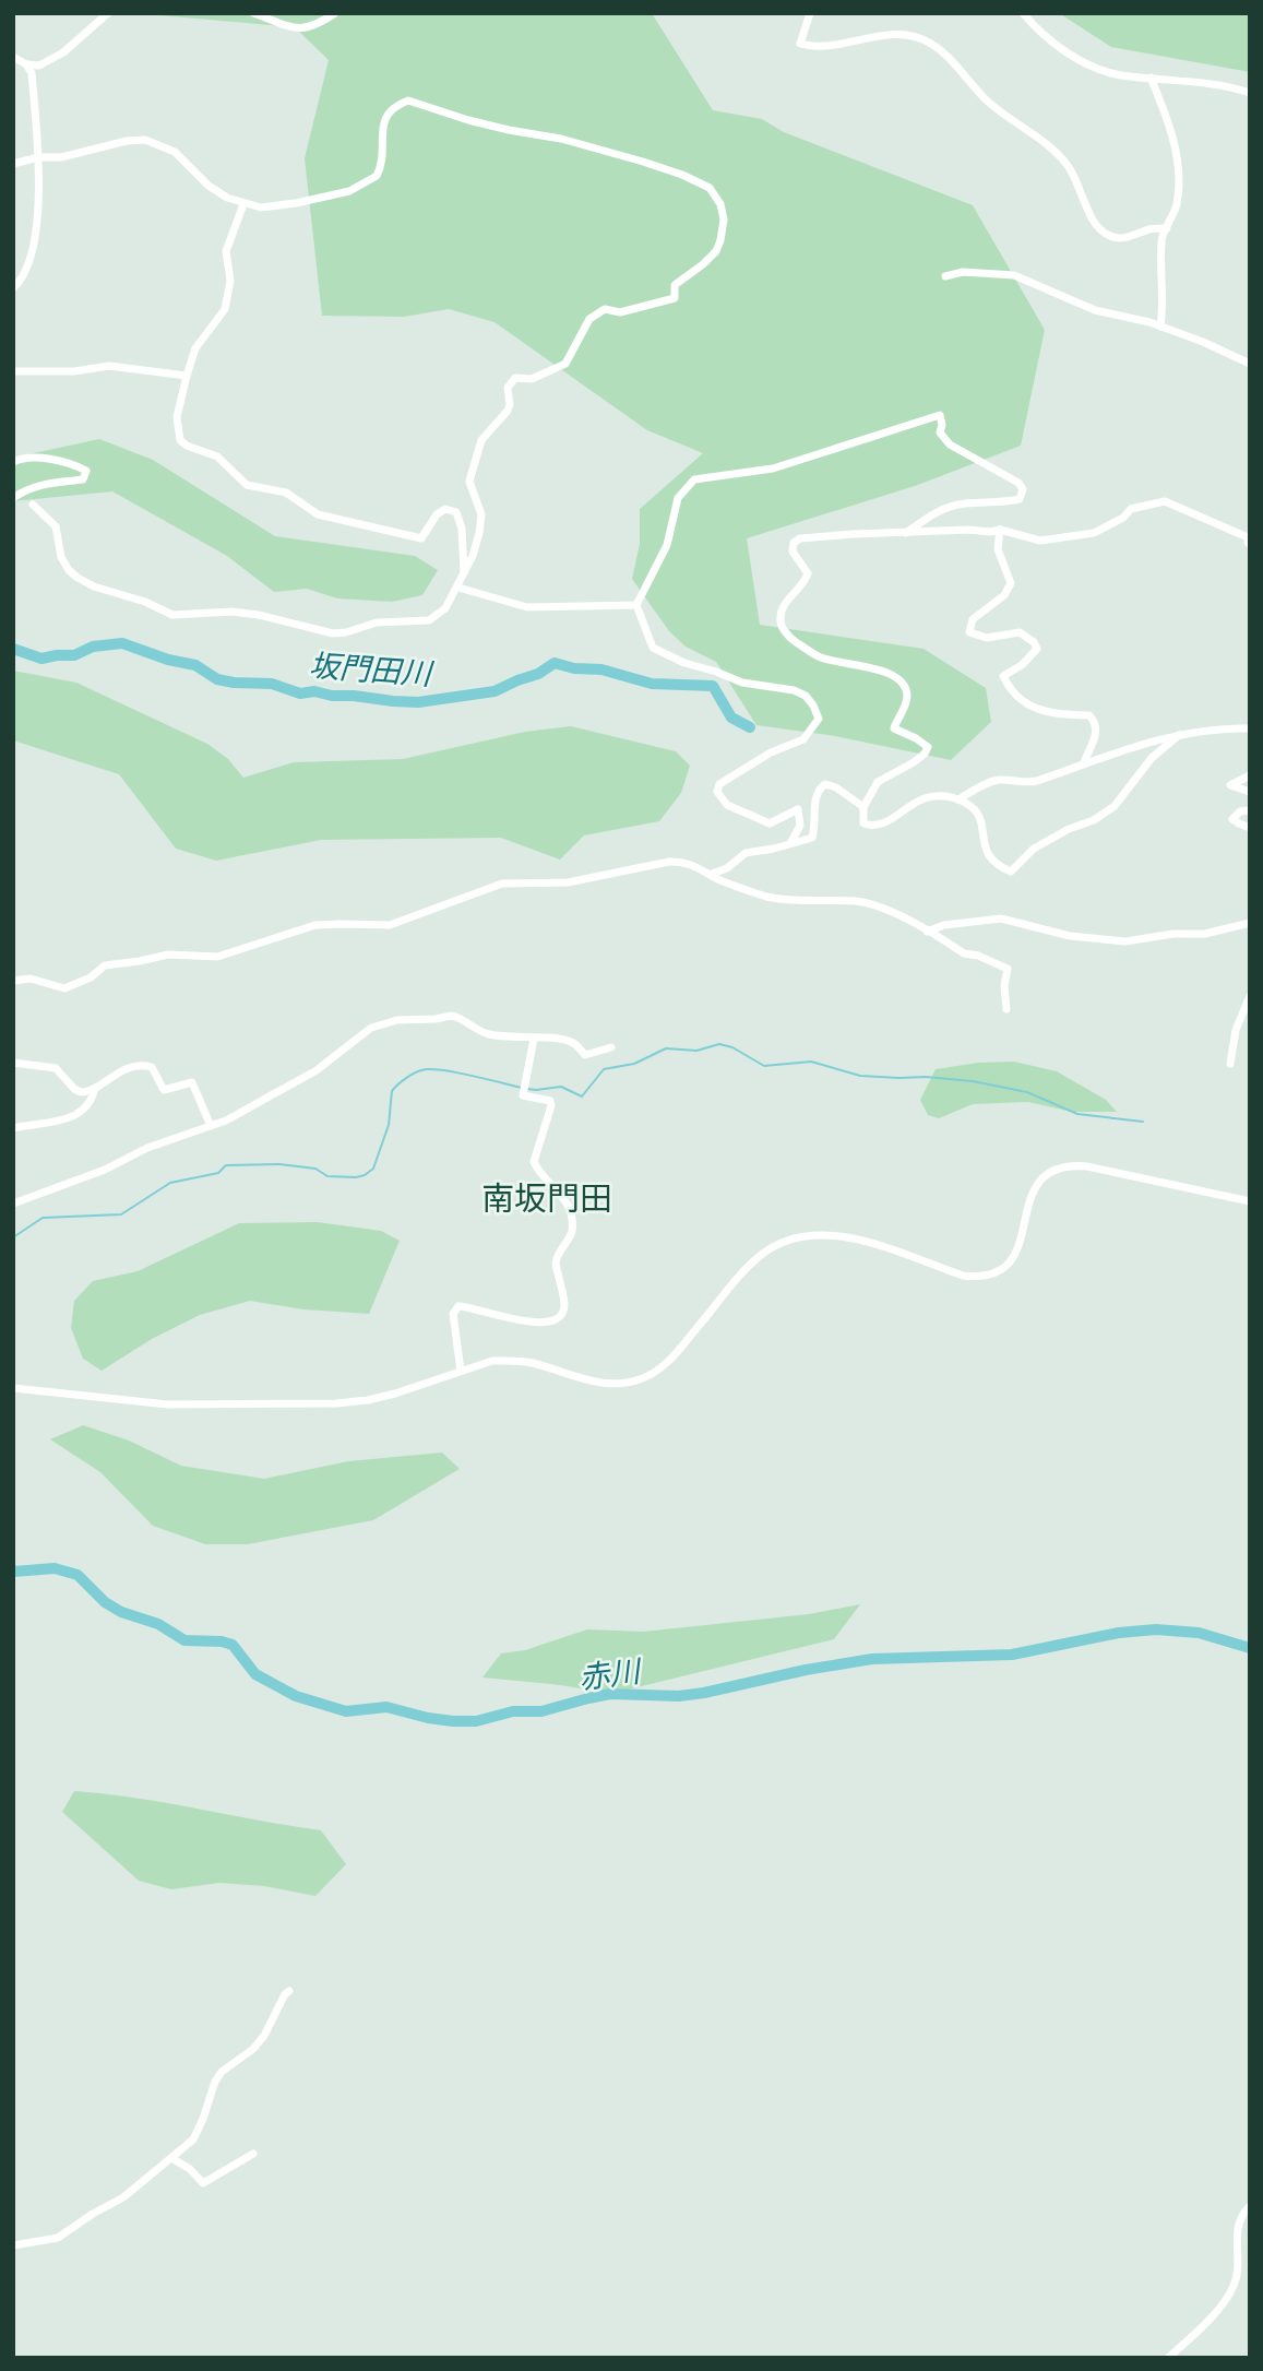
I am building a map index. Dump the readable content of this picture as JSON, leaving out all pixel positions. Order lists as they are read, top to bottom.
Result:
{
  "districts": ["南坂門田"],
  "water": ["坂門田川", "赤川"]
}
